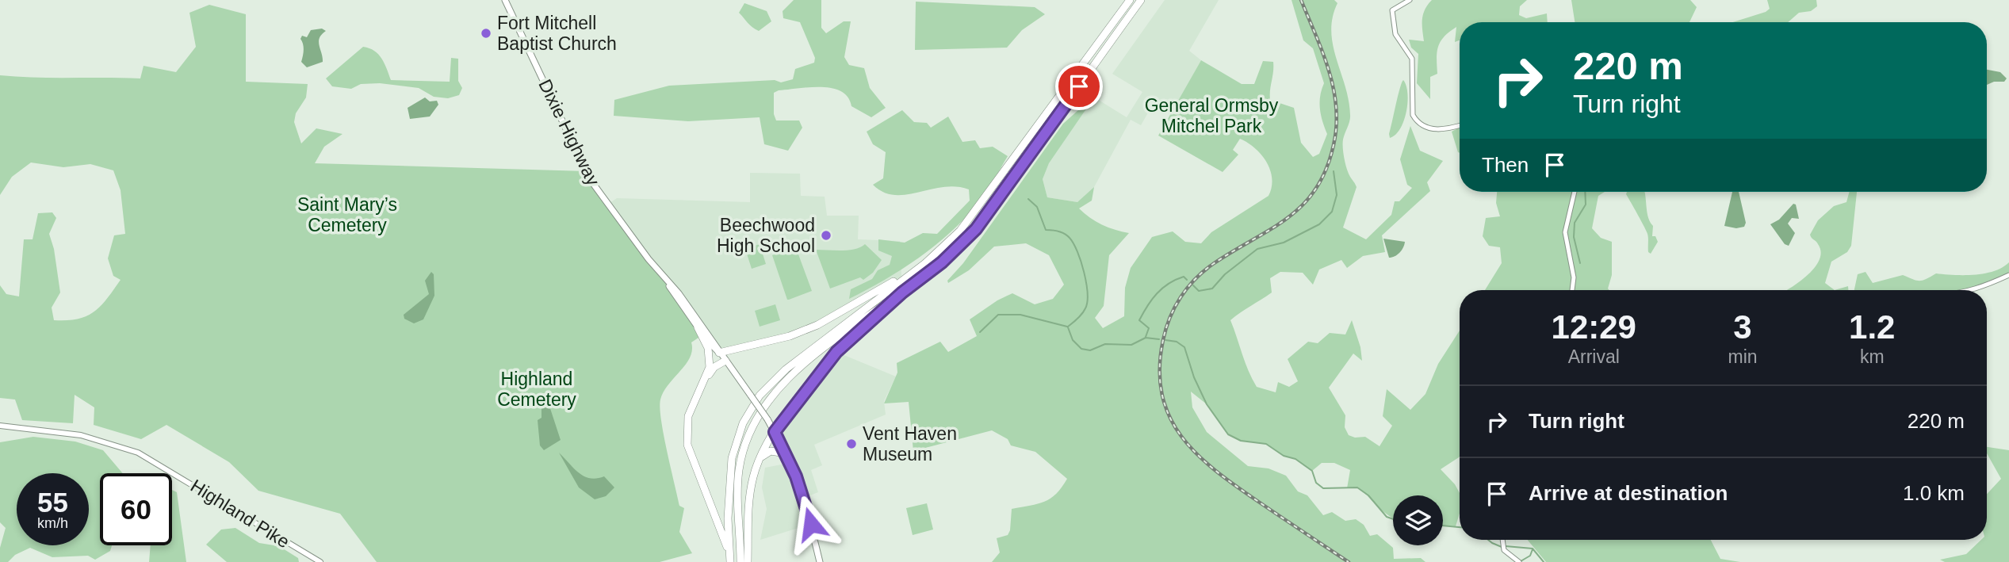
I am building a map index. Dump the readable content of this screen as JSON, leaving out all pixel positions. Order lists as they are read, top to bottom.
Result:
{
  "streets": {
    "main road": ["Dixie Highway", "Highland Pike"]
  },
  "parks": ["General Ormsby Mitchel Park", "Saint Mary’s Cemetery", "Highland Cemetery"],
  "places": ["Fort Mitchell Baptist Church", "Beechwood High School", "Vent Haven Museum"],
  "page": {
    "turn": ["220 m", "Turn right"],
    "then": "Then",
    "eta": [
      "12:29",
      "Arrival",
      "3",
      "min",
      "1.2",
      "km"
    ],
    "list": [
      {
        "name": "Turn right",
        "value": "220 m"
      },
      {
        "name": "Arrive at destination",
        "value": "1.0 km"
      }
    ],
    "speed": "55 km/h",
    "limit": "60"
  }
}
